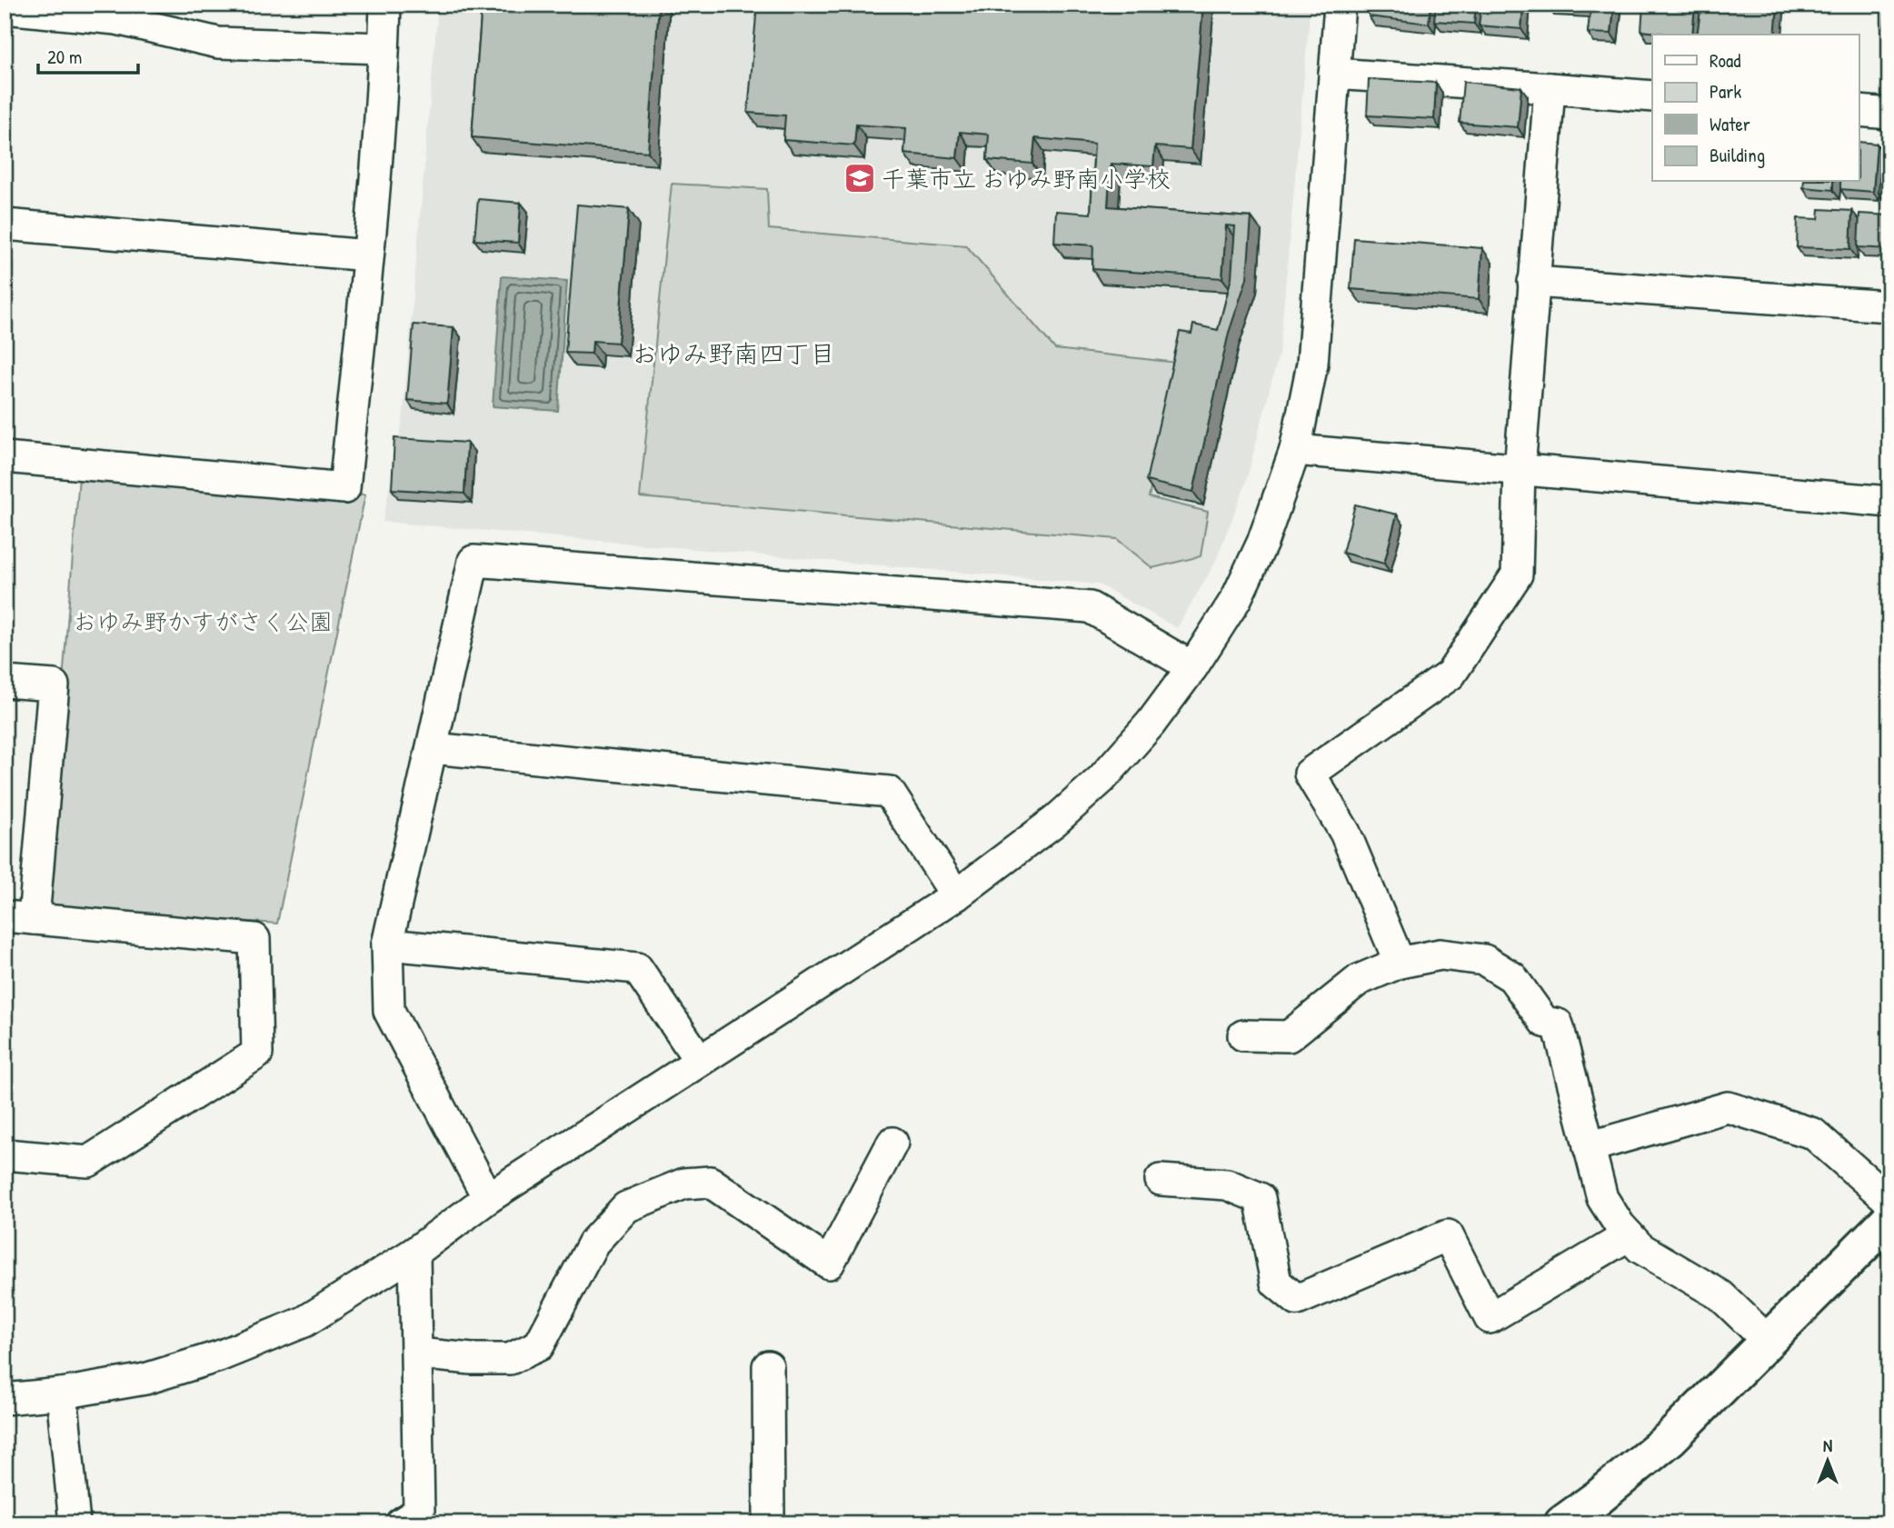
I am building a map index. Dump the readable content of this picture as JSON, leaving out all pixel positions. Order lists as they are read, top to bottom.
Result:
{
  "districts": ["おゆみ野南四丁目"],
  "parks": ["おゆみ野かすがさく公園"],
  "places": {
    "school or university": ["千葉市立 おゆみ野南小学校"]
  },
  "legend": [
    "Road",
    "Park",
    "Water",
    "Building"
  ],
  "scale_bar": "20 m",
  "north": "top"
}
